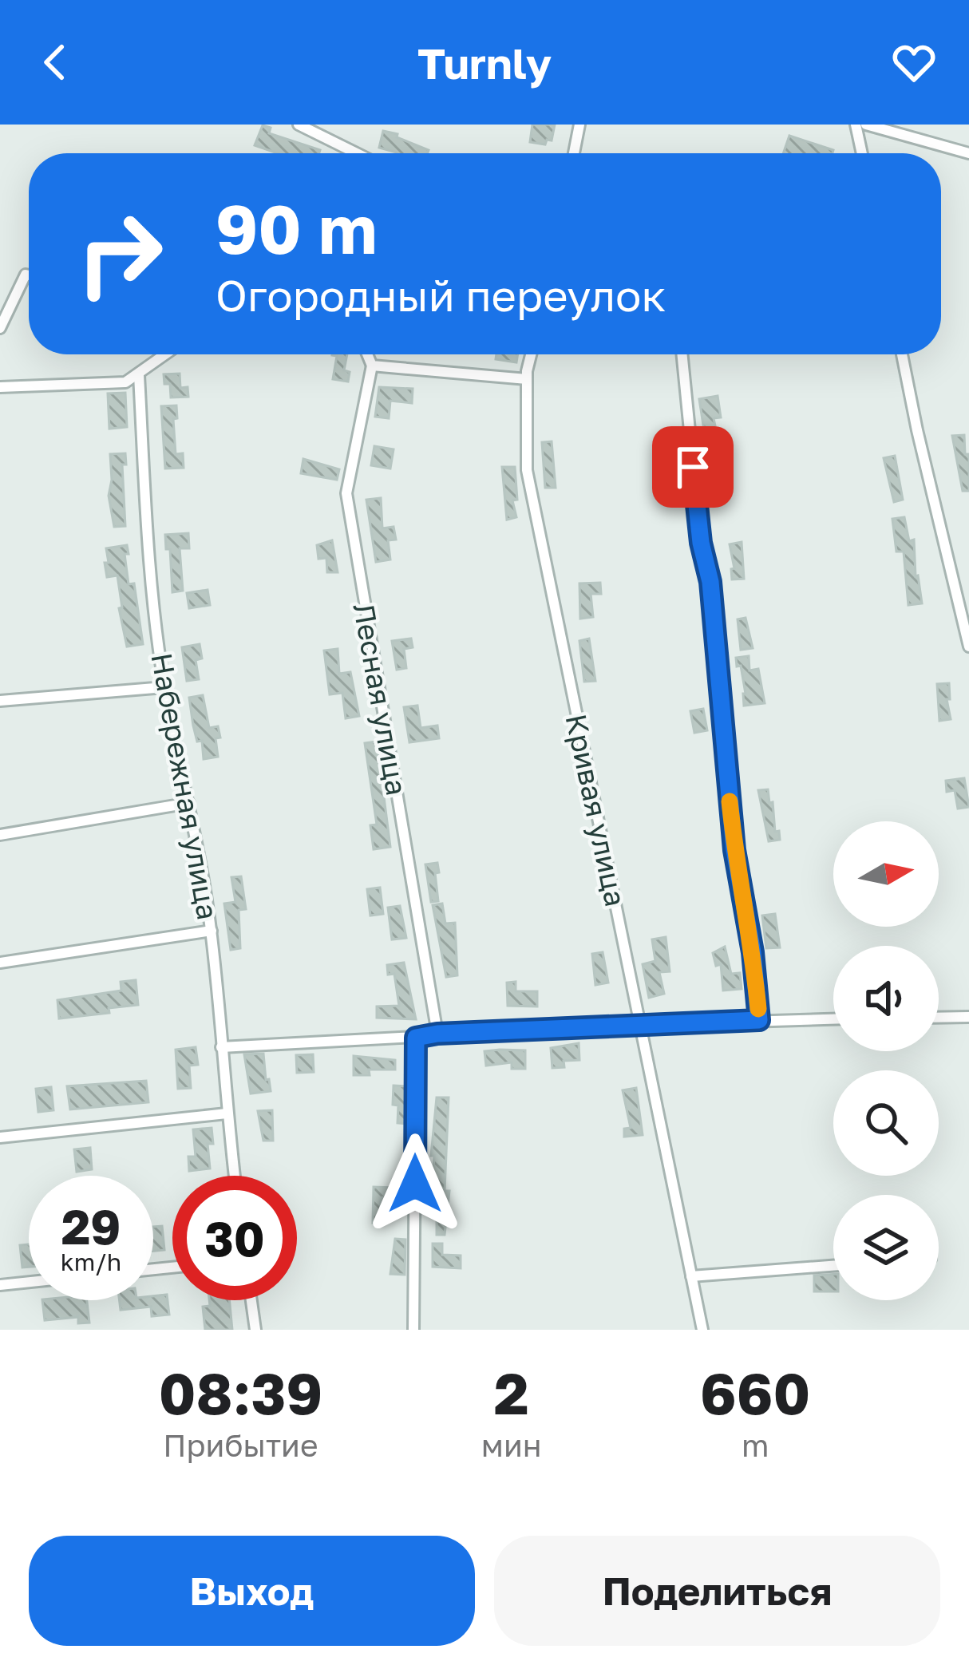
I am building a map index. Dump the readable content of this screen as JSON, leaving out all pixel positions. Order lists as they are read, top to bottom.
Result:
{
  "streets": {
    "street": ["Лесная улица", "Набережная улица", "Кривая улица"]
  },
  "north": "right",
  "page": {
    "header": "Turnly",
    "turn": ["90 m", "Огородный переулок"],
    "speed": "29 km/h",
    "limit": "30",
    "eta": [
      "08:39",
      "Прибытие",
      "2",
      "мин",
      "660",
      "m"
    ],
    "buttons": ["Выход", "Поделиться"]
  }
}
